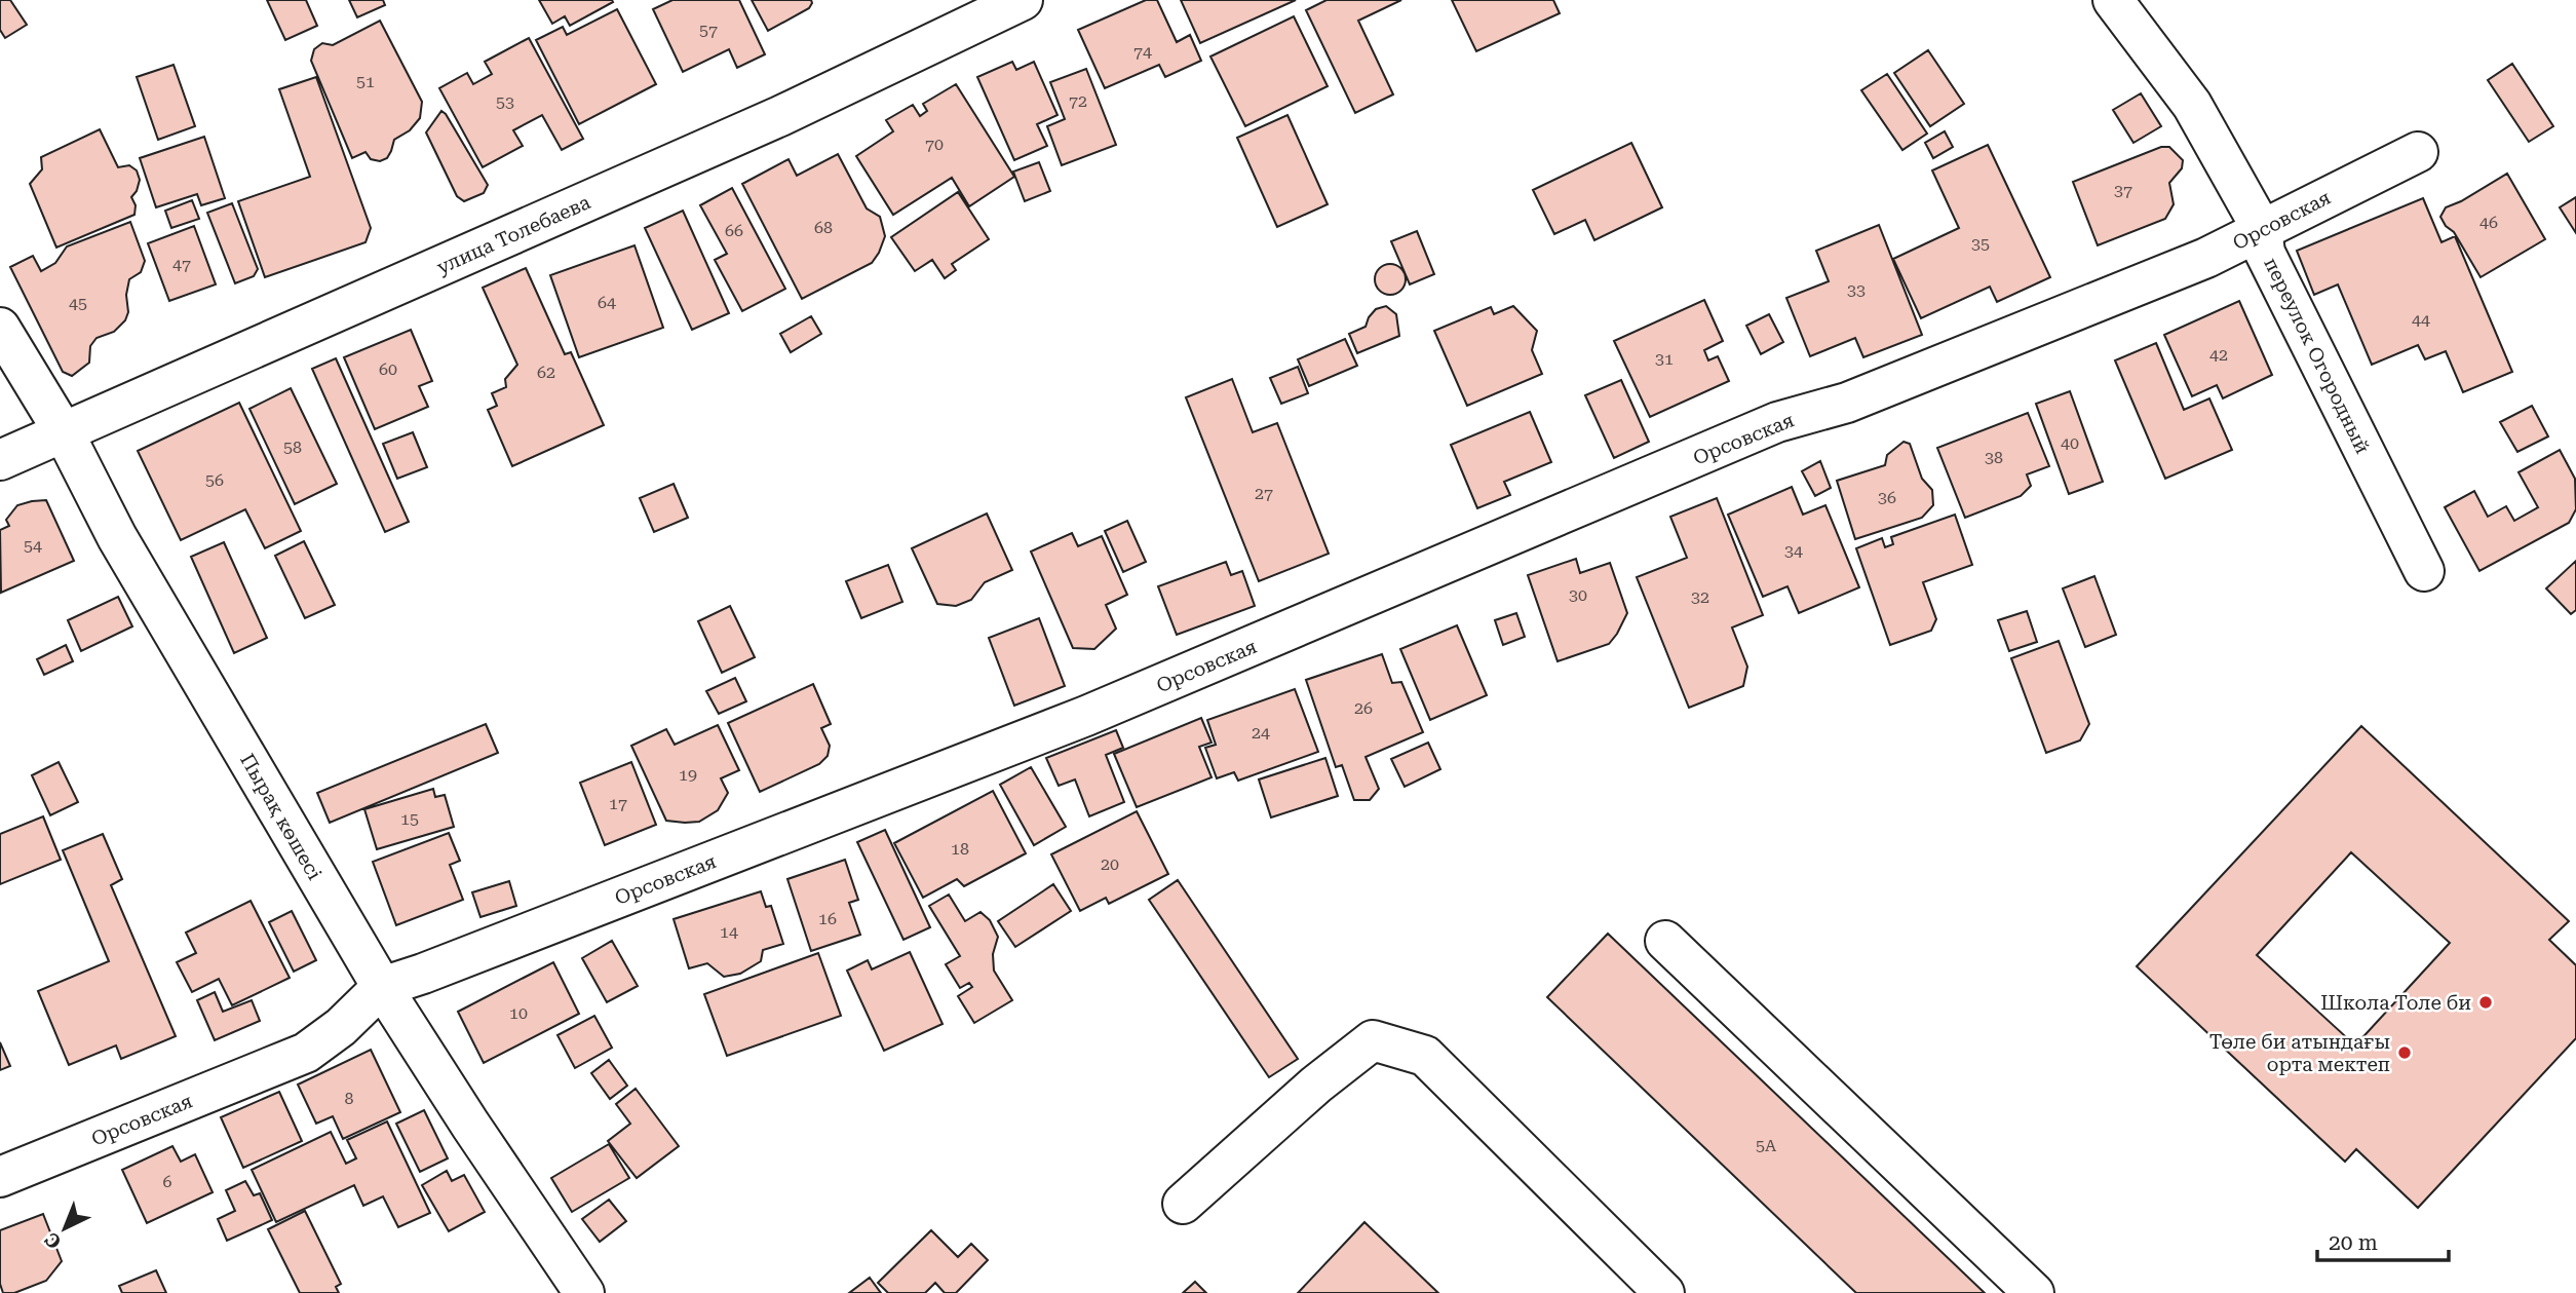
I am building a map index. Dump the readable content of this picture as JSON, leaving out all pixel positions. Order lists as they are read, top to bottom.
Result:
{
  "streets": {
    "street": [
      "Орсовская",
      "улица Толебаева",
      "переулок Огородный",
      "Пырақ көшесі"
    ]
  },
  "crossings": [
    ["Орсовская", "переулок Огородный"],
    ["Орсовская", "Пырақ көшесі"],
    ["улица Толебаева", "Пырақ көшесі"]
  ],
  "places": ["Школа Толе би", "Төле би атындағы орта мектеп"],
  "house_numbers": [
    "57",
    "74",
    "51",
    "72",
    "53",
    "70",
    "37",
    "46",
    "68",
    "66",
    "35",
    "47",
    "33",
    "64",
    "45",
    "44",
    "42",
    "31",
    "60",
    "62",
    "40",
    "58",
    "38",
    "56",
    "27",
    "36",
    "54",
    "34",
    "30",
    "32",
    "26",
    "24",
    "19",
    "17",
    "15",
    "18",
    "20",
    "16",
    "14",
    "10",
    "8",
    "5А",
    "6"
  ],
  "scale_bar": "20 m",
  "north": "bottom left"
}
